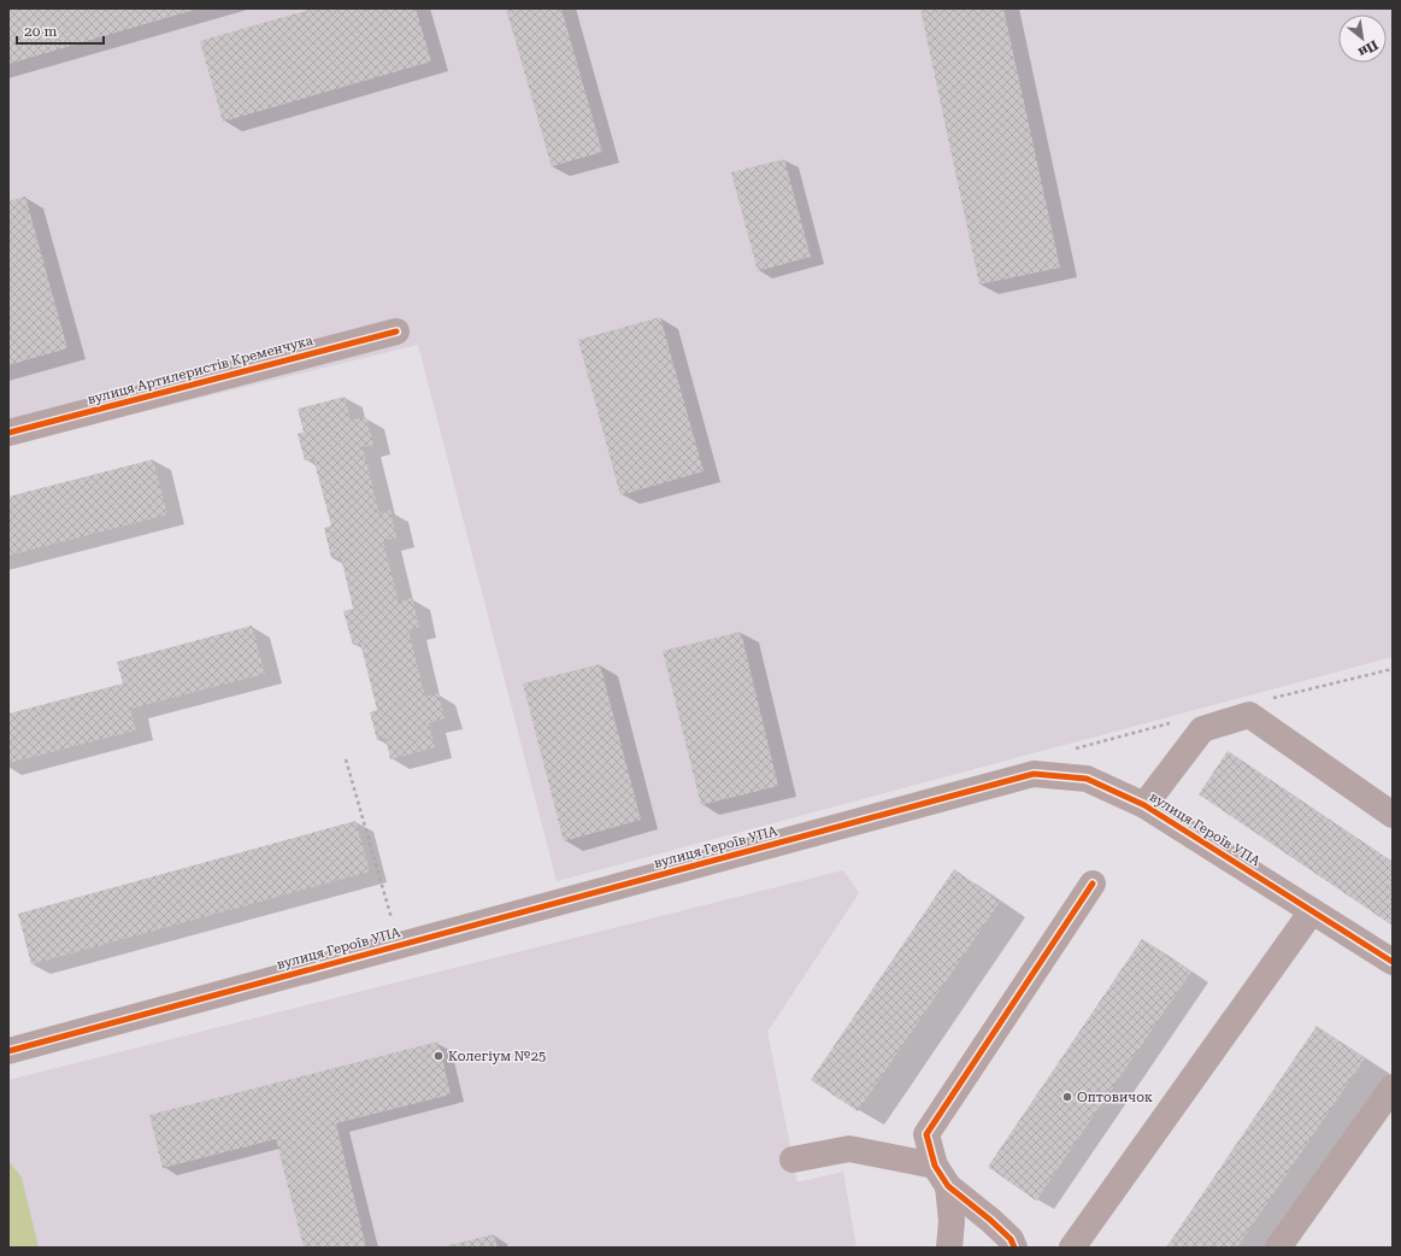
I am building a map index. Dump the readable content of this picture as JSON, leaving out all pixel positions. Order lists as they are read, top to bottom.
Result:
{
  "streets": {
    "street": ["вулиця Артилеристів Кременчука", "вулиця Героїв УПА"]
  },
  "places": ["Колегіум №25", "Оптовичок"],
  "scale_bar": "20 m",
  "north": "bottom right"
}
